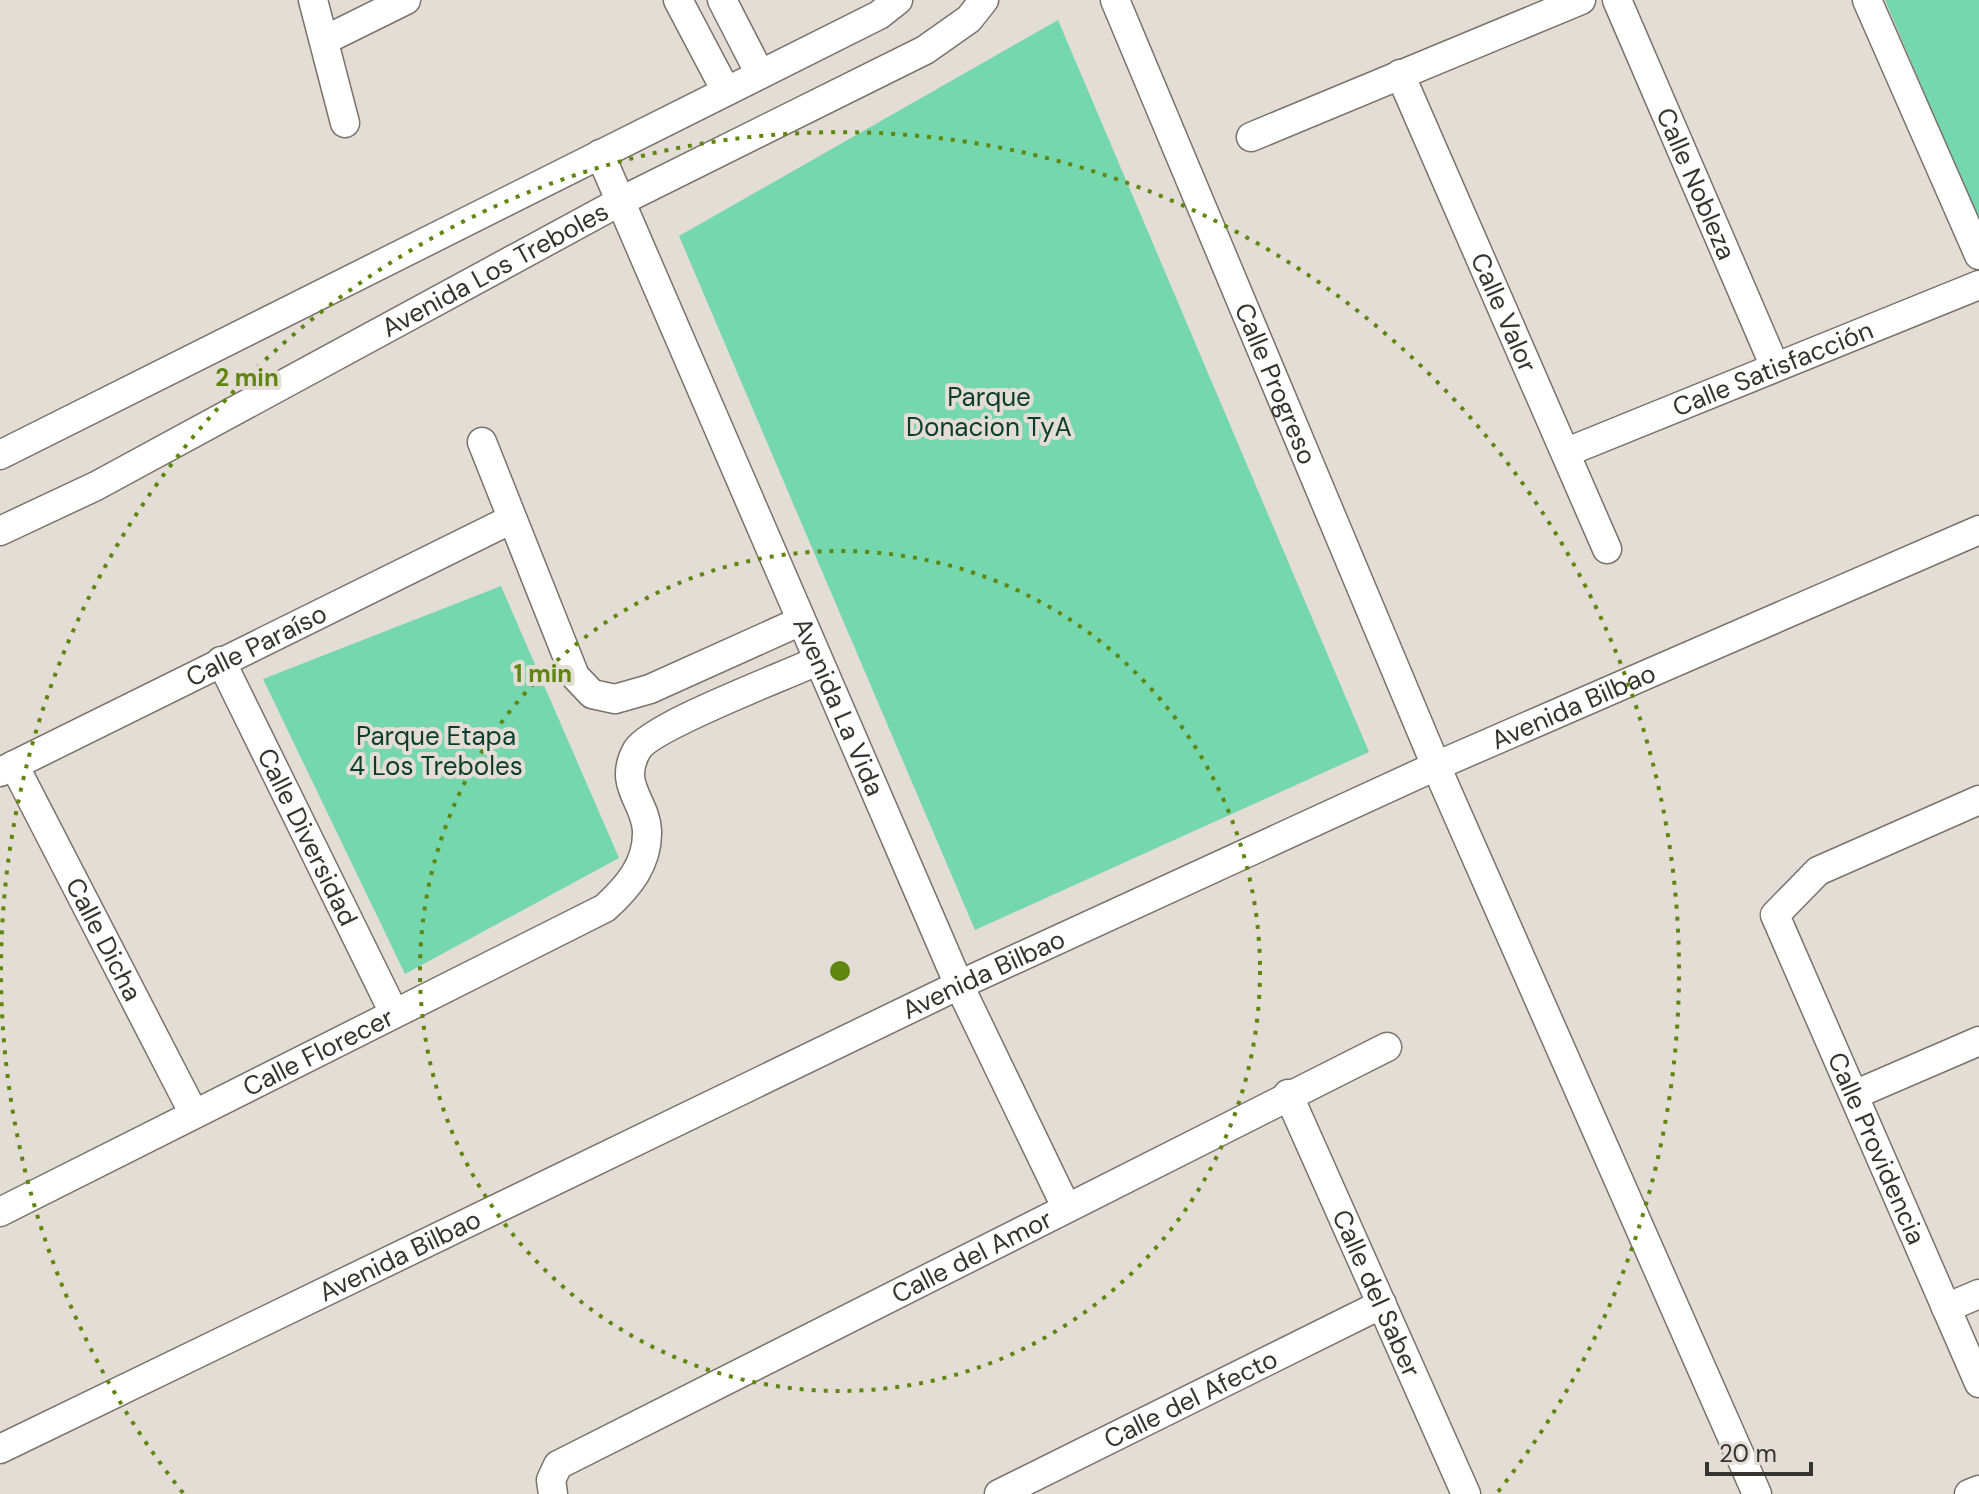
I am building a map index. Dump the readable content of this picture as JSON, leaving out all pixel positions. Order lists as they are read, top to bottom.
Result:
{
  "streets": {
    "street": [
      "Calle Nobleza",
      "Avenida Los Treboles",
      "Calle Valor",
      "Calle Satisfacción",
      "Calle Progreso",
      "Calle Paraíso",
      "Avenida La Vida",
      "Avenida Bilbao",
      "Calle Diversidad",
      "Calle Dicha",
      "Calle Florecer",
      "Calle Providencia",
      "Calle del Amor",
      "Calle del Saber",
      "Calle del Afecto"
    ]
  },
  "crossings": [
    ["Calle Nobleza", "Calle Satisfacción"],
    ["Avenida Los Treboles", "Avenida La Vida"],
    ["Calle Valor", "Calle Satisfacción"],
    ["Calle Progreso", "Avenida Bilbao"],
    ["Calle Paraíso", "Calle Diversidad"],
    ["Calle Paraíso", "Calle Dicha"],
    ["Avenida La Vida", "Avenida Bilbao"],
    ["Avenida La Vida", "Calle Florecer"],
    ["Avenida La Vida", "Calle del Amor"],
    ["Calle Diversidad", "Calle Florecer"],
    ["Calle Dicha", "Calle Florecer"],
    ["Calle del Amor", "Calle del Saber"],
    ["Calle del Saber", "Calle del Afecto"]
  ],
  "parks": ["Parque Donacion TyA", "Parque Etapa 4 Los Treboles"],
  "scale_bar": "20 m",
  "rings": ["2 min", "1 min"]
}
